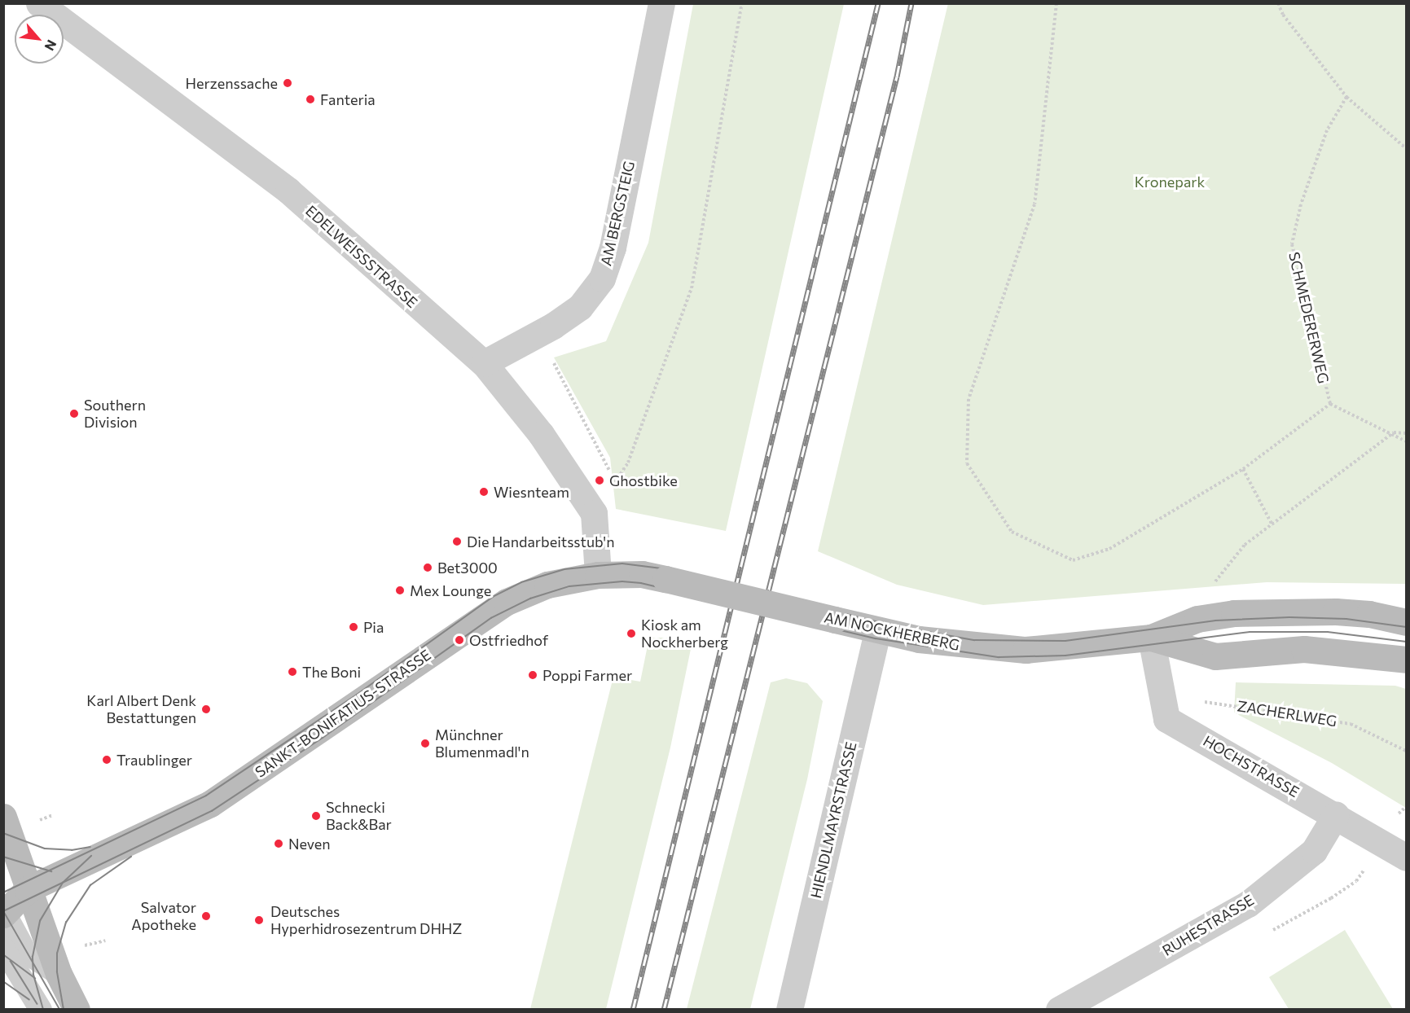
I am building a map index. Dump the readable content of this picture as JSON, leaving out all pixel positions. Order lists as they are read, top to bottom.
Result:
{
  "streets": {
    "main road": ["AM NOCKHERBERG", "SANKT-BONIFATIUS-STRASSE"],
    "street": [
      "AM BERGSTEIG",
      "EDELWEISSSTRASSE",
      "HOCHSTRASSE",
      "HIENDLMAYRSTRASSE",
      "RUHESTRASSE"
    ],
    "path": ["SCHMEDERERWEG", "ZACHERLWEG"]
  },
  "crossings": [
    ["AM BERGSTEIG", "EDELWEISSSTRASSE"],
    ["EDELWEISSSTRASSE", "SANKT-BONIFATIUS-STRASSE"],
    ["AM NOCKHERBERG", "SANKT-BONIFATIUS-STRASSE"],
    ["AM NOCKHERBERG", "HIENDLMAYRSTRASSE"],
    ["ZACHERLWEG", "HOCHSTRASSE"],
    ["HOCHSTRASSE", "RUHESTRASSE"]
  ],
  "parks": ["Kronepark"],
  "places": [
    "Herzenssache",
    "Fanteria",
    "Southern Division",
    "Ghostbike",
    "Wiesnteam",
    "Die Handarbeitsstub'n",
    "Bet3000",
    "Mex Lounge",
    "Pia",
    "Kiosk am Nockherberg",
    "Ostfriedhof",
    "The Boni",
    "Poppi Farmer",
    "Karl Albert Denk Bestattungen",
    "Münchner Blumenmadl'n",
    "Traublinger",
    "Schnecki Back&Bar",
    "Neven",
    "Salvator Apotheke",
    "Deutsches Hyperhidrosezentrum DHHZ"
  ],
  "north": "bottom right"
}
